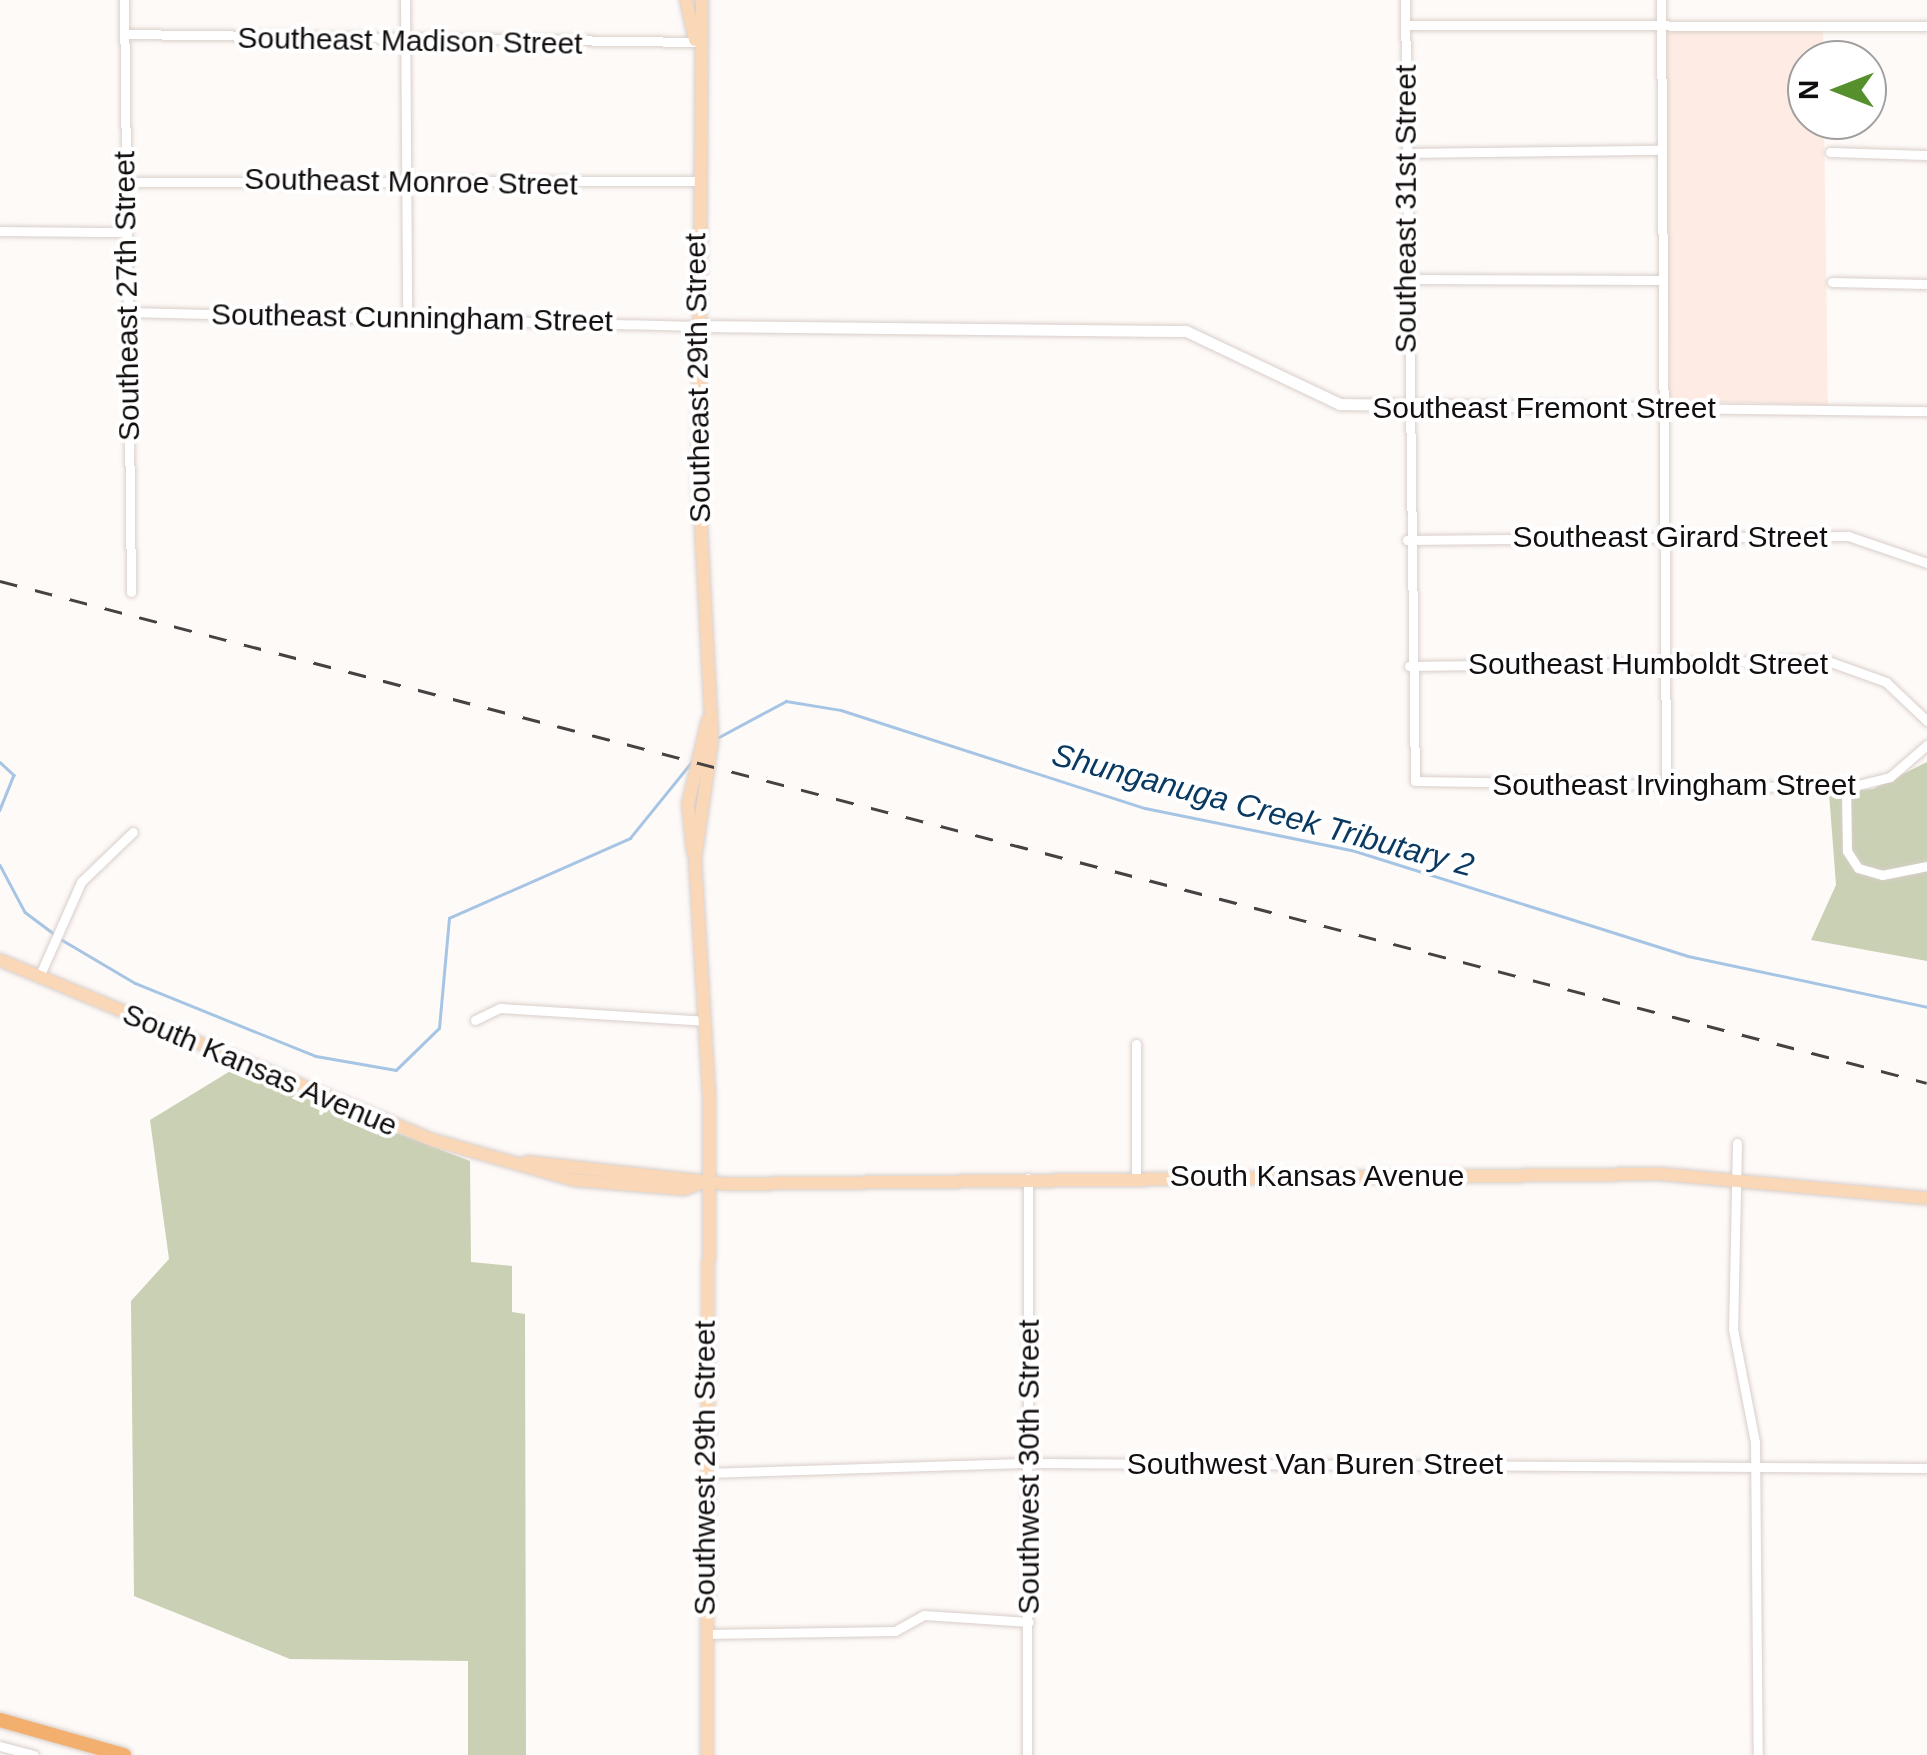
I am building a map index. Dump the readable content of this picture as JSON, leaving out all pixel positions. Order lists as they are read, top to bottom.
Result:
{
  "streets": {
    "main road": ["Southeast 29th Street", "South Kansas Avenue", "Southwest 29th Street"],
    "street": [
      "Southeast Madison Street",
      "Southeast Monroe Street",
      "Southeast 31st Street",
      "Southeast 27th Street",
      "Southeast Cunningham Street",
      "Southeast Fremont Street",
      "Southeast Girard Street",
      "Southeast Humboldt Street",
      "Southeast Irvingham Street",
      "Southwest Van Buren Street",
      "Southwest 30th Street"
    ]
  },
  "crossings": [
    ["Southeast Madison Street", "Southeast 27th Street"],
    ["Southeast Madison Street", "Southeast 29th Street"],
    ["Southeast Monroe Street", "Southeast 27th Street"],
    ["Southeast Monroe Street", "Southeast 29th Street"],
    ["Southeast 31st Street", "Southeast Fremont Street"],
    ["Southeast 31st Street", "Southeast Girard Street"],
    ["Southeast 31st Street", "Southeast Humboldt Street"],
    ["Southeast 31st Street", "Southeast Irvingham Street"],
    ["Southeast 27th Street", "Southeast Cunningham Street"],
    ["Southeast Cunningham Street", "Southeast 29th Street"],
    ["Southeast Cunningham Street", "Southeast Fremont Street"],
    ["Southeast 29th Street", "Southeast Fremont Street"],
    ["Southeast 29th Street", "South Kansas Avenue"],
    ["Southeast 29th Street", "Southwest 29th Street"],
    ["South Kansas Avenue", "Southwest 30th Street"],
    ["South Kansas Avenue", "Southwest 29th Street"],
    ["Southwest Van Buren Street", "Southwest 30th Street"],
    ["Southwest Van Buren Street", "Southwest 29th Street"]
  ],
  "water": ["Shunganuga Creek Tributary 2"],
  "north": "left"
}
